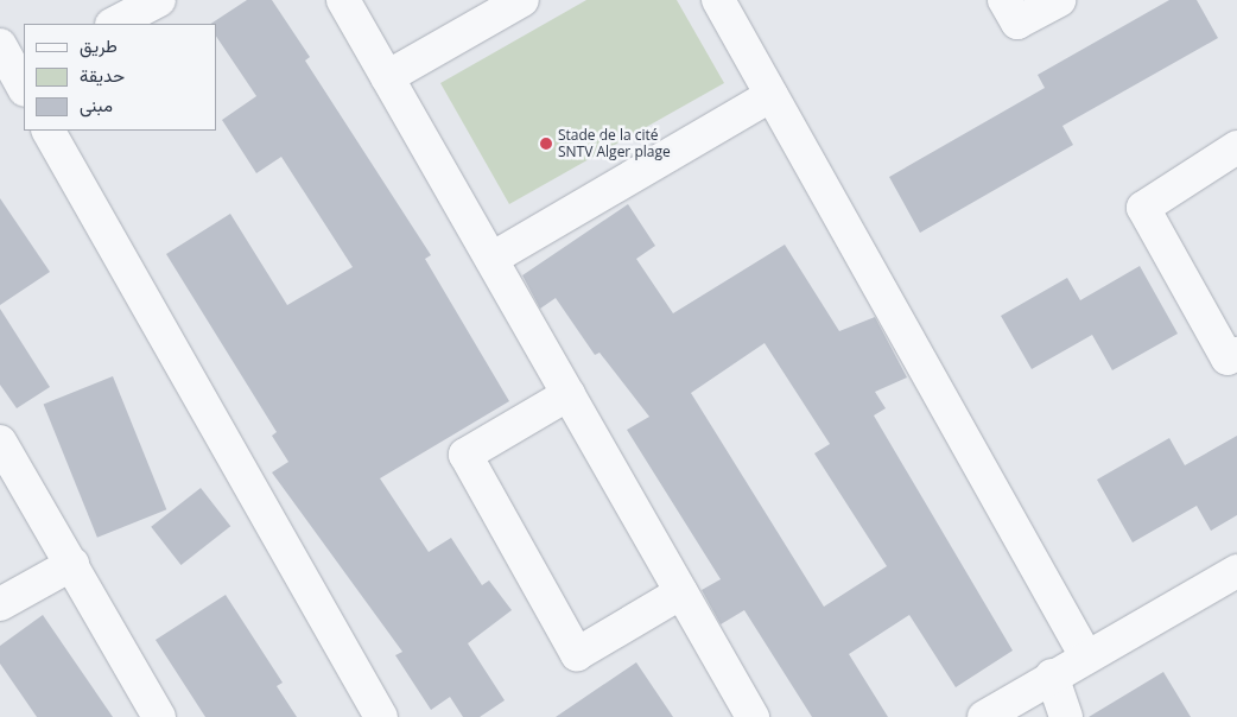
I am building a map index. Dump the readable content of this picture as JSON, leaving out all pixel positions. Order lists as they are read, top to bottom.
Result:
{
  "places": ["Stade de la cité SNTV Alger plage"],
  "legend": ["طريق", "حديقة", "مبنى"]
}
